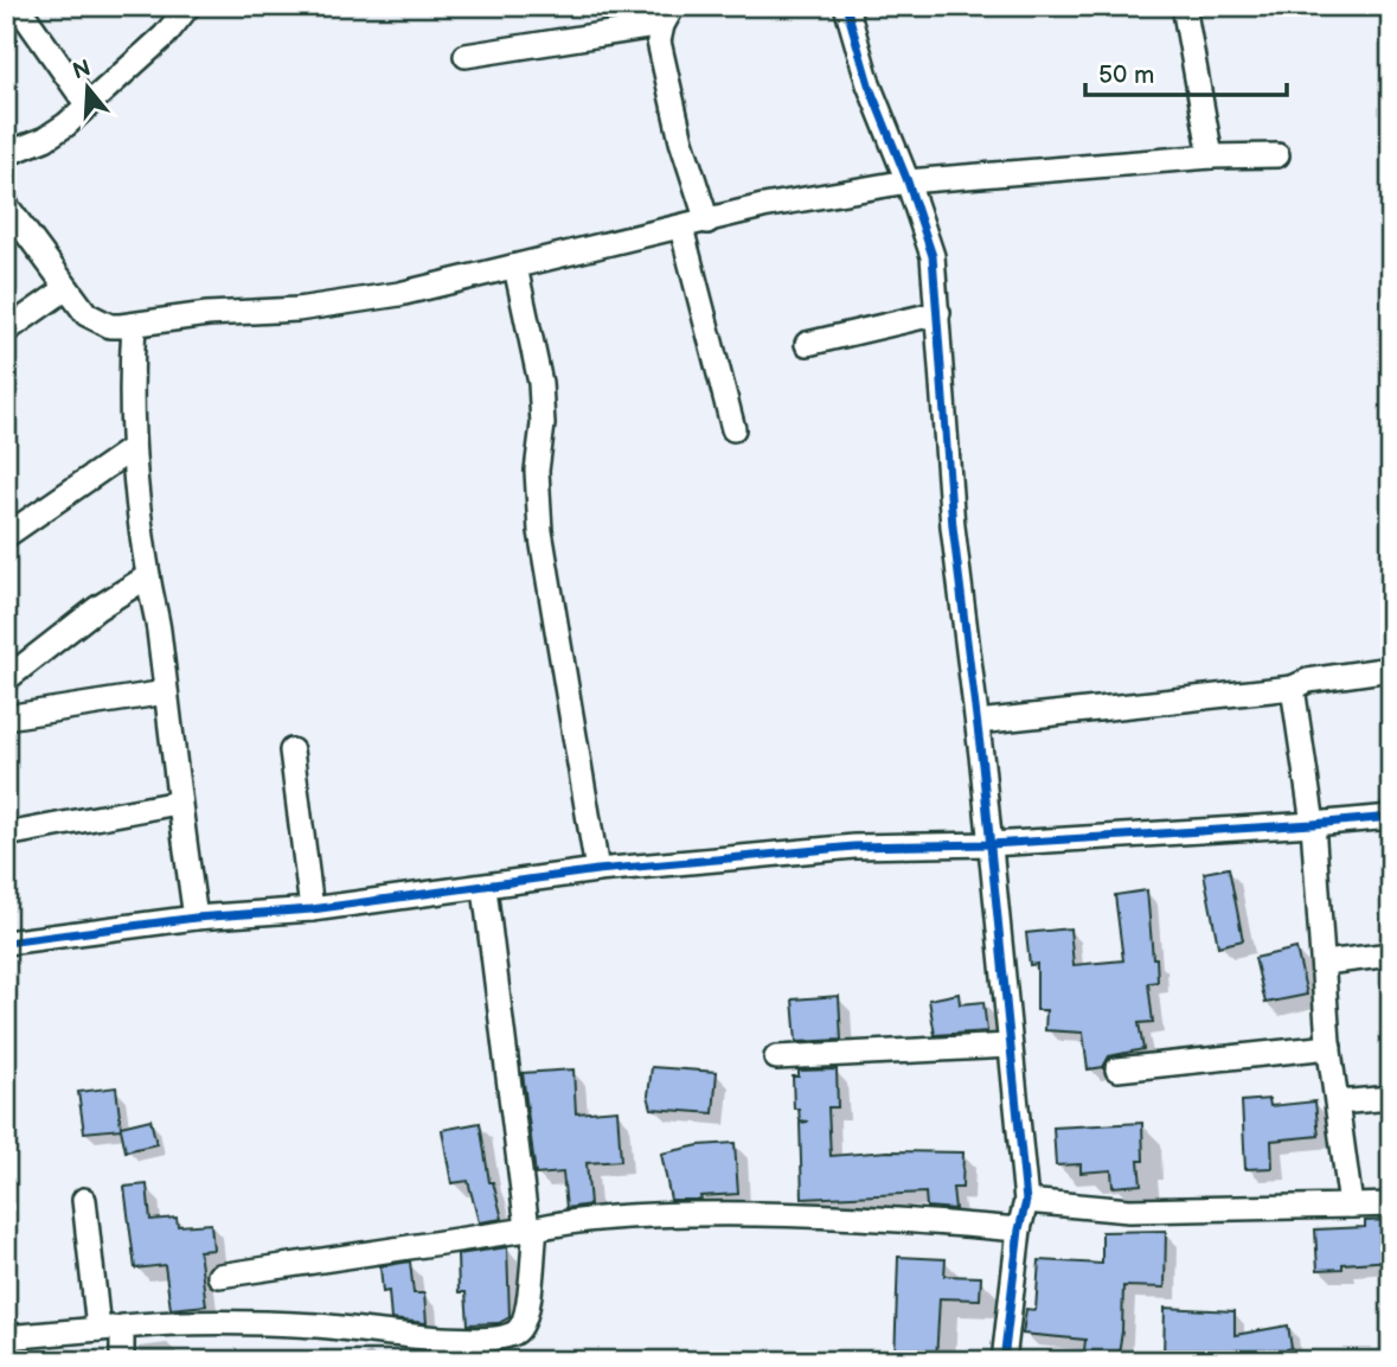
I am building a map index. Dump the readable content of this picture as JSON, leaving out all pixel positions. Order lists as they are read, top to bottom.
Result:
{
  "scale_bar": "50 m",
  "north": "top"
}
